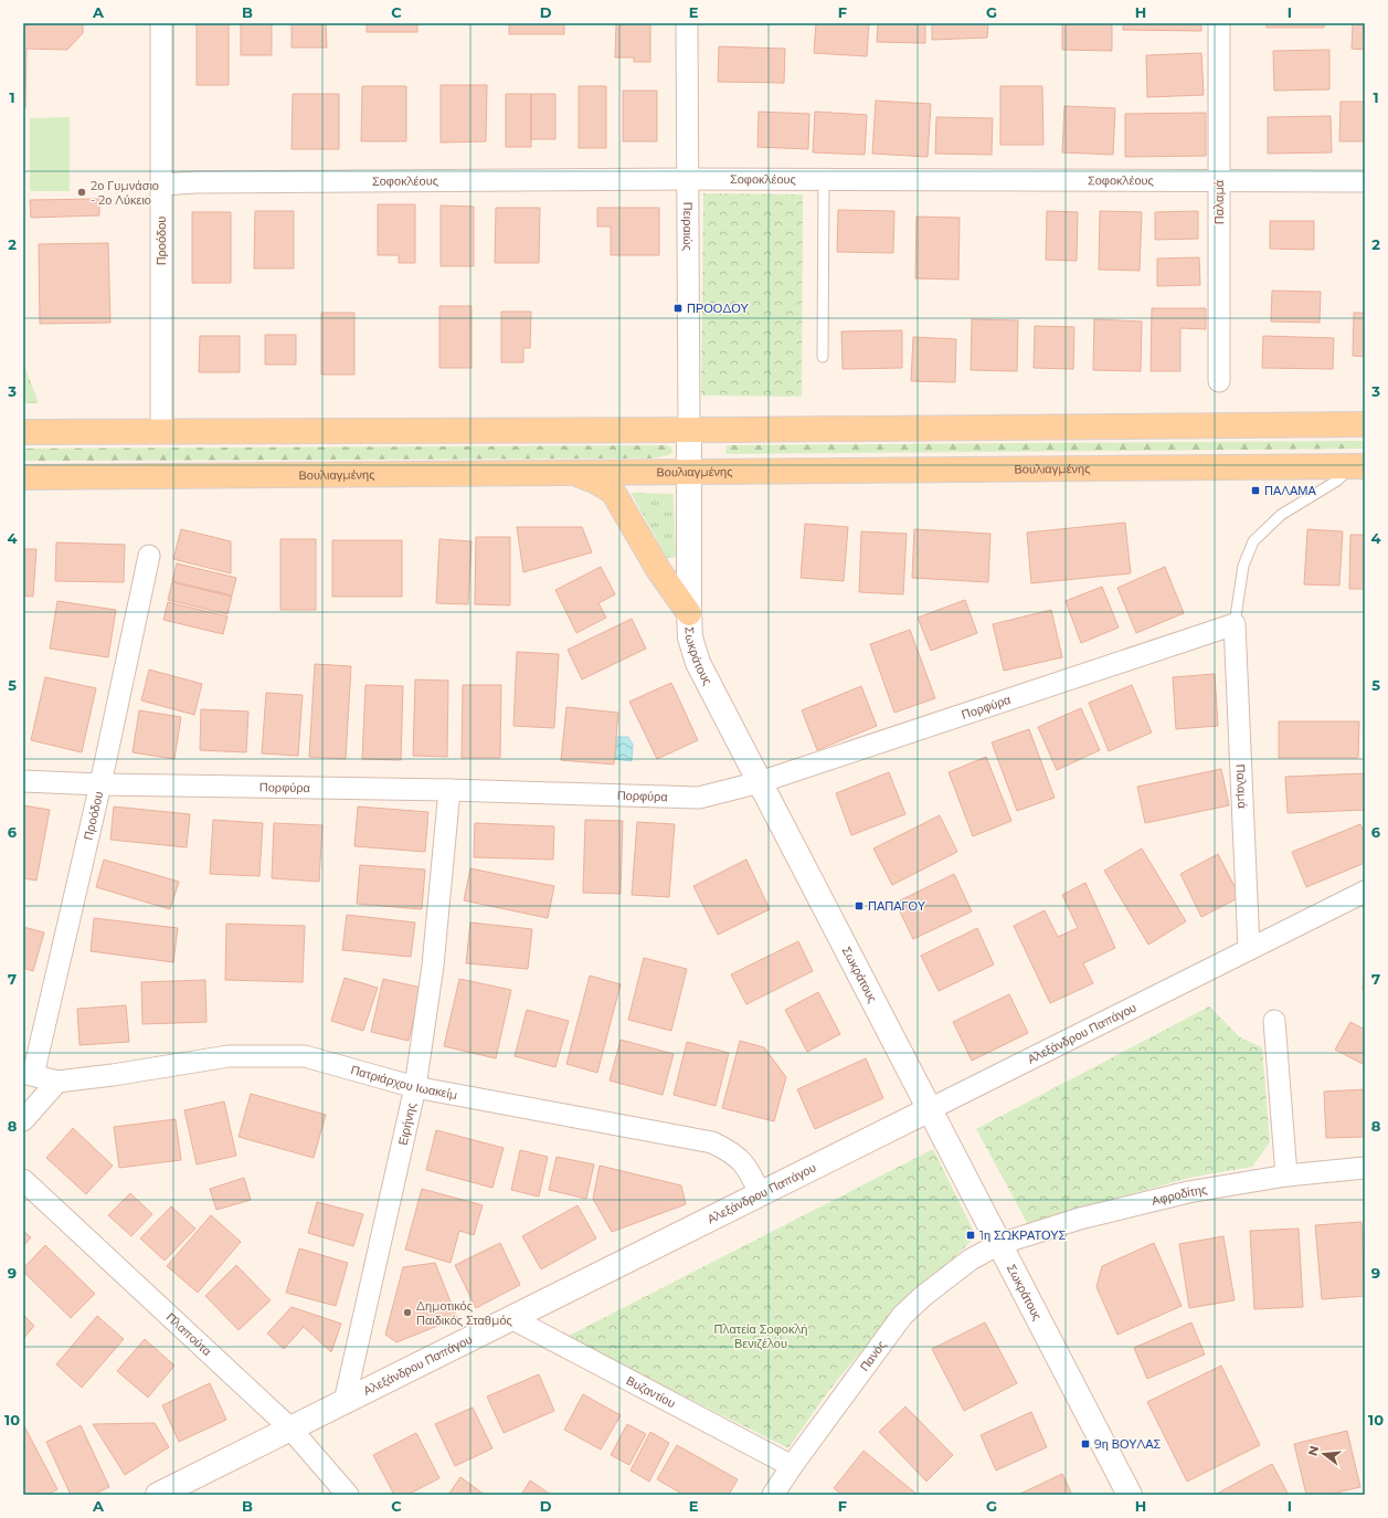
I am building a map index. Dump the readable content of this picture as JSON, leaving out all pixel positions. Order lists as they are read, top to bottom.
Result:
{
  "streets": {
    "main road": ["Βουλιαγμένης"],
    "street": [
      "Σοφοκλέους",
      "Παλαμά",
      "Πειραιώς",
      "Προόδου",
      "Σωκράτους",
      "Πορφύρα",
      "Αλεξάνδρου Παπάγου",
      "Πατριάρχου Ιωακείμ",
      "Ειρήνης",
      "Αφροδίτης",
      "Πλαπούτα",
      "Πανός",
      "Βυζαντίου"
    ]
  },
  "crossings": [
    ["Σοφοκλέους", "Παλαμά"],
    ["Σοφοκλέους", "Πειραιώς"],
    ["Σοφοκλέους", "Προόδου"],
    ["Παλαμά", "Πορφύρα"],
    ["Παλαμά", "Αλεξάνδρου Παπάγου"],
    ["Πειραιώς", "Σωκράτους"],
    ["Προόδου", "Πορφύρα"],
    ["Προόδου", "Πατριάρχου Ιωακείμ"],
    ["Βουλιαγμένης", "Σωκράτους"],
    ["Σωκράτους", "Πορφύρα"],
    ["Σωκράτους", "Αλεξάνδρου Παπάγου"],
    ["Σωκράτους", "Αφροδίτης"],
    ["Σωκράτους", "Πανός"],
    ["Πορφύρα", "Ειρήνης"],
    ["Αλεξάνδρου Παπάγου", "Πατριάρχου Ιωακείμ"],
    ["Αλεξάνδρου Παπάγου", "Ειρήνης"],
    ["Αλεξάνδρου Παπάγου", "Πλαπούτα"],
    ["Αλεξάνδρου Παπάγου", "Βυζαντίου"],
    ["Πατριάρχου Ιωακείμ", "Ειρήνης"],
    ["Αφροδίτης", "Πανός"],
    ["Πανός", "Βυζαντίου"]
  ],
  "parks": ["Πλατεία Σοφοκλή Βενιζέλου"],
  "places": {
    "other": ["2ο Γυμνάσιο - 2ο Λύκειο", "Δημοτικός Παιδικός Σταθμός"],
    "transit": [
      "ΠΡΟΟΔΟΥ",
      "ΠΑΛΑΜΑ",
      "ΠΑΠΑΓΟΥ",
      "1η ΣΩΚΡΑΤΟΥΣ",
      "9η ΒΟΥΛΑΣ"
    ]
  },
  "north": "left",
  "grid": {
    "columns": [
      "A",
      "B",
      "C",
      "D",
      "E",
      "F",
      "G",
      "H",
      "I"
    ],
    "rows": [
      "1",
      "2",
      "3",
      "4",
      "5",
      "6",
      "7",
      "8",
      "9",
      "10"
    ]
  }
}
